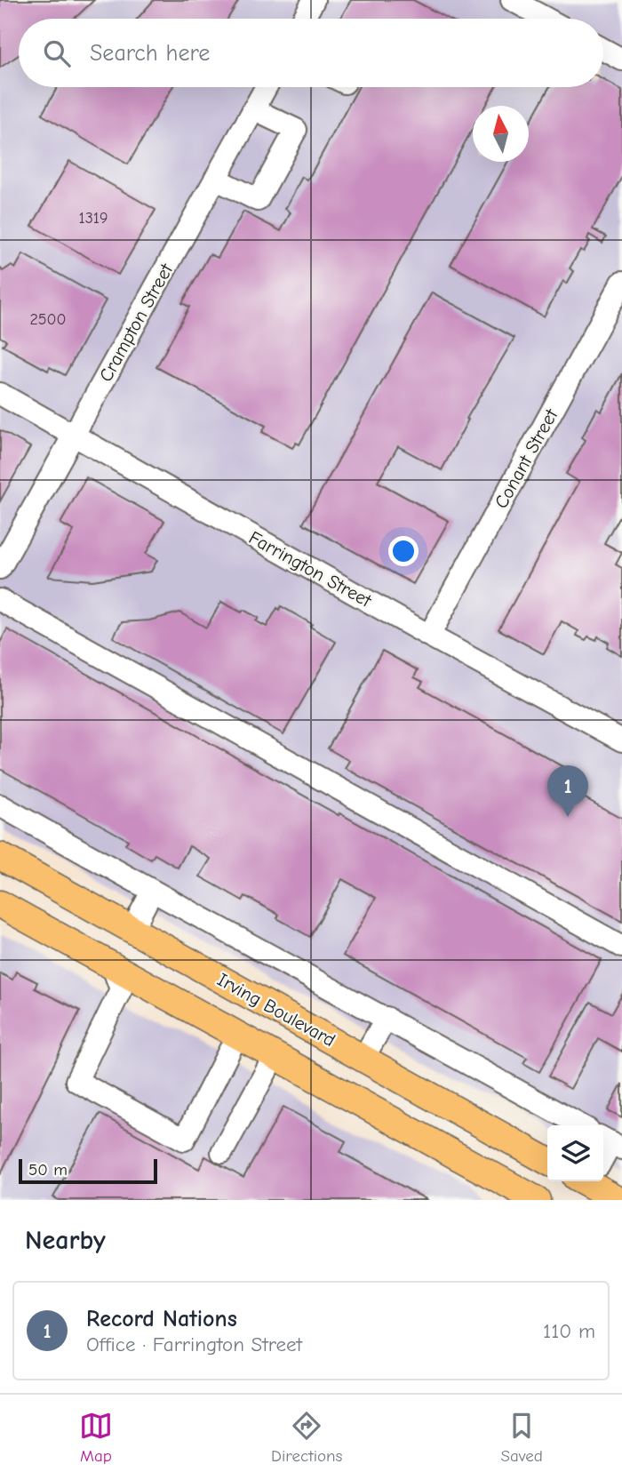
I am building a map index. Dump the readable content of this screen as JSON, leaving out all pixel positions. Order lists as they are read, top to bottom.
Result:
{
  "streets": {
    "main road": ["Irving Boulevard"],
    "street": ["Crampton Street", "Conant Street", "Farrington Street"]
  },
  "crossings": [
    ["Crampton Street", "Farrington Street"],
    ["Conant Street", "Farrington Street"]
  ],
  "house_numbers": ["1319", "2500"],
  "scale_bar": "50 m",
  "north": "top",
  "page": {
    "search": "Search here",
    "pins": "1",
    "scale": "50 m",
    "heading": "Nearby",
    "list": [
      {
        "mark": "1",
        "name": "Record Nations",
        "note": "Office · Farrington Street",
        "value": "110 m"
      }
    ],
    "nav": ["Map", "Directions", "Saved"]
  }
}
